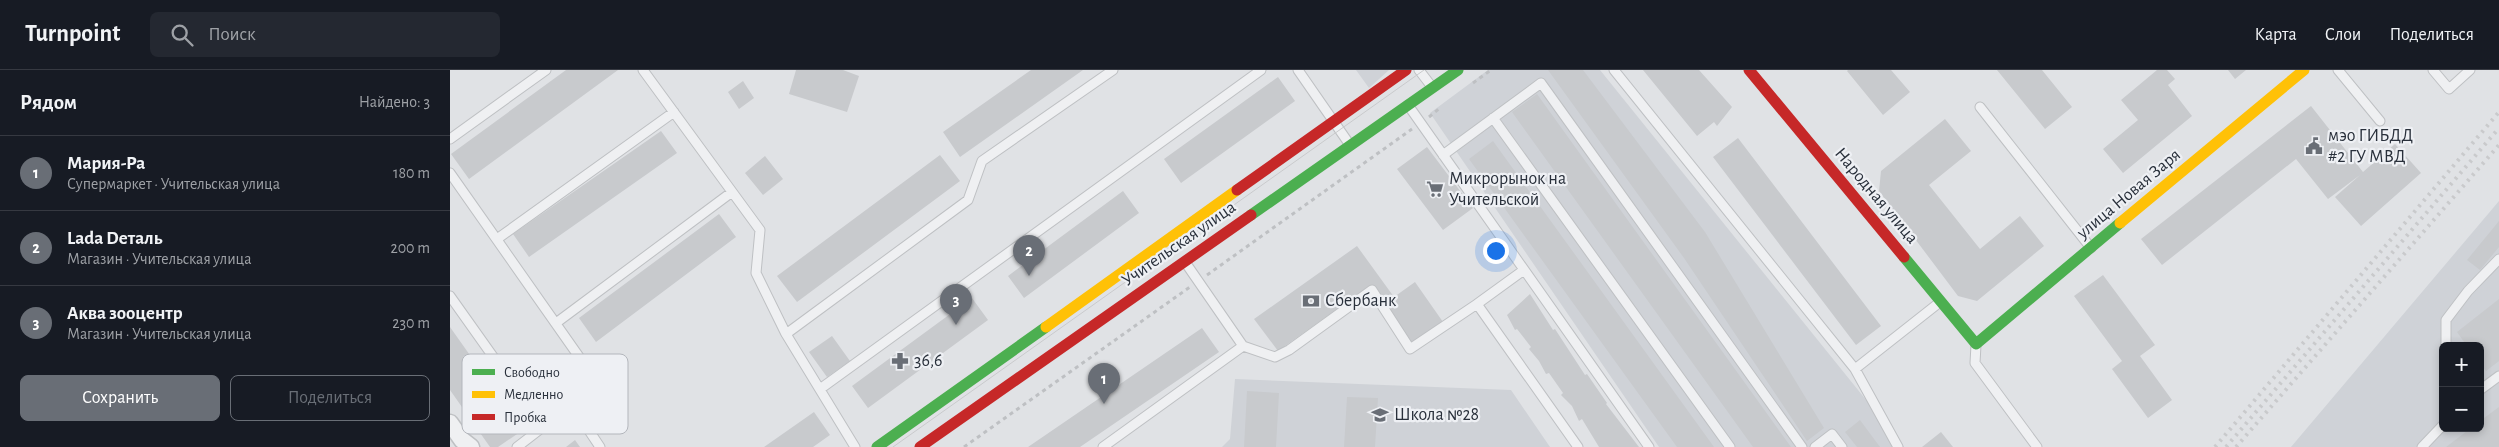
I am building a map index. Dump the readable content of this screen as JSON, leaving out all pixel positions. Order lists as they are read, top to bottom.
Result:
{
  "streets": {
    "main road": ["улица Новая Заря", "Народная улица", "Учительская улица"]
  },
  "crossings": [
    ["улица Новая Заря", "Народная улица"]
  ],
  "places": {
    "public building": ["мэо ГИБДД #2 ГУ МВД"],
    "supermarket": ["Микрорынок на Учительской"],
    "bank": ["Сбербанк"],
    "pharmacy": ["36,6"],
    "school or university": ["Школа №28"]
  },
  "legend": ["Свободно", "Медленно", "Пробка"],
  "page": {
    "header": "Turnpoint",
    "search": "Поиск",
    "nav": ["Карта", "Слои", "Поделиться"],
    "heading": ["Рядом", "Найдено: 3"],
    "list": [
      {
        "mark": "1",
        "name": "Мария-Ра",
        "note": "Супермаркет · Учительская улица",
        "value": "180 m"
      },
      {
        "mark": "2",
        "name": "Lada Dеталь",
        "note": "Магазин · Учительская улица",
        "value": "200 m"
      },
      {
        "mark": "3",
        "name": "Аква зооцентр",
        "note": "Магазин · Учительская улица",
        "value": "230 m"
      }
    ],
    "pins": ["2", "3", "1"],
    "map_buttons": ["+", "−"],
    "buttons": ["Сохранить", "Поделиться"]
  }
}
